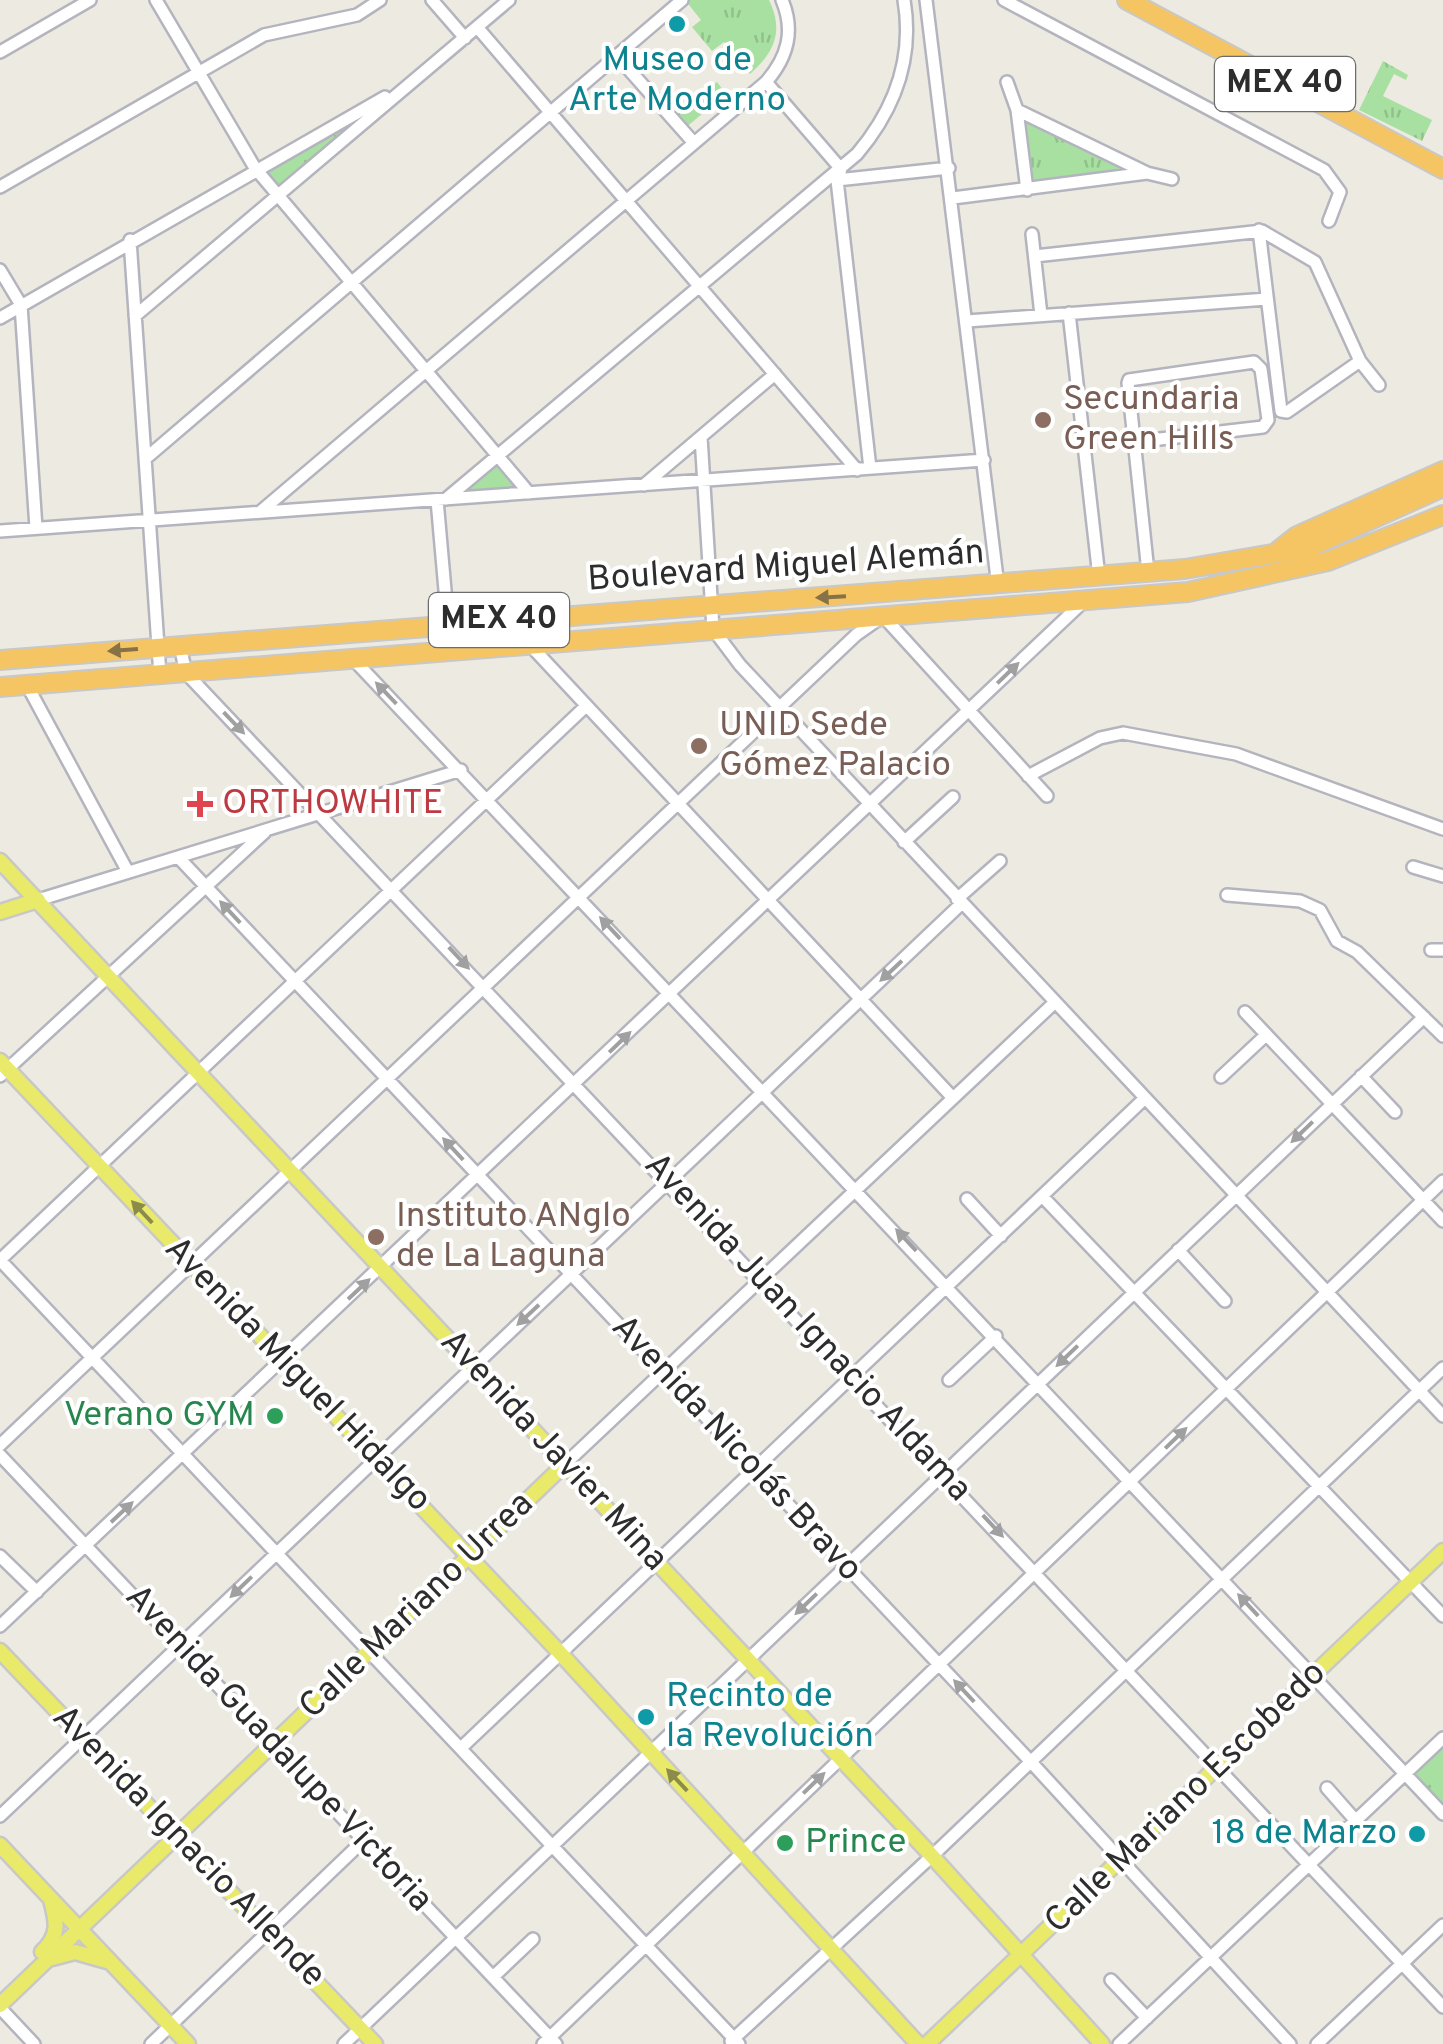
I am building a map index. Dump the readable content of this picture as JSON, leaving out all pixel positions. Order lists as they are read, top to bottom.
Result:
{
  "streets": {
    "highway": ["MEX 40", "Boulevard Miguel Alemán"],
    "main road": [
      "Avenida Miguel Hidalgo",
      "Avenida Javier Mina",
      "Calle Mariano Urrea",
      "Calle Mariano Escobedo",
      "Avenida Ignacio Allende"
    ],
    "street": ["Avenida Juan Ignacio Aldama", "Avenida Nicolás Bravo", "Avenida Guadalupe Victoria"]
  },
  "crossings": [
    ["Boulevard Miguel Alemán", "Avenida Juan Ignacio Aldama"],
    ["Avenida Juan Ignacio Aldama", "Calle Mariano Urrea"],
    ["Avenida Juan Ignacio Aldama", "Calle Mariano Escobedo"],
    ["Avenida Miguel Hidalgo", "Calle Mariano Urrea"],
    ["Avenida Nicolás Bravo", "Calle Mariano Urrea"],
    ["Avenida Nicolás Bravo", "Calle Mariano Escobedo"],
    ["Avenida Javier Mina", "Calle Mariano Urrea"],
    ["Avenida Javier Mina", "Calle Mariano Escobedo"],
    ["Calle Mariano Urrea", "Avenida Guadalupe Victoria"],
    ["Calle Mariano Urrea", "Avenida Ignacio Allende"]
  ],
  "places": {
    "other": [
      "Museo de Arte Moderno",
      "Secundaria Green Hills",
      "UNID Sede Gómez Palacio",
      "Instituto ANglo de La Laguna",
      "Verano GYM",
      "Recinto de la Revolución",
      "18 de Marzo",
      "Prince"
    ],
    "health": ["ORTHOWHITE"]
  }
}
